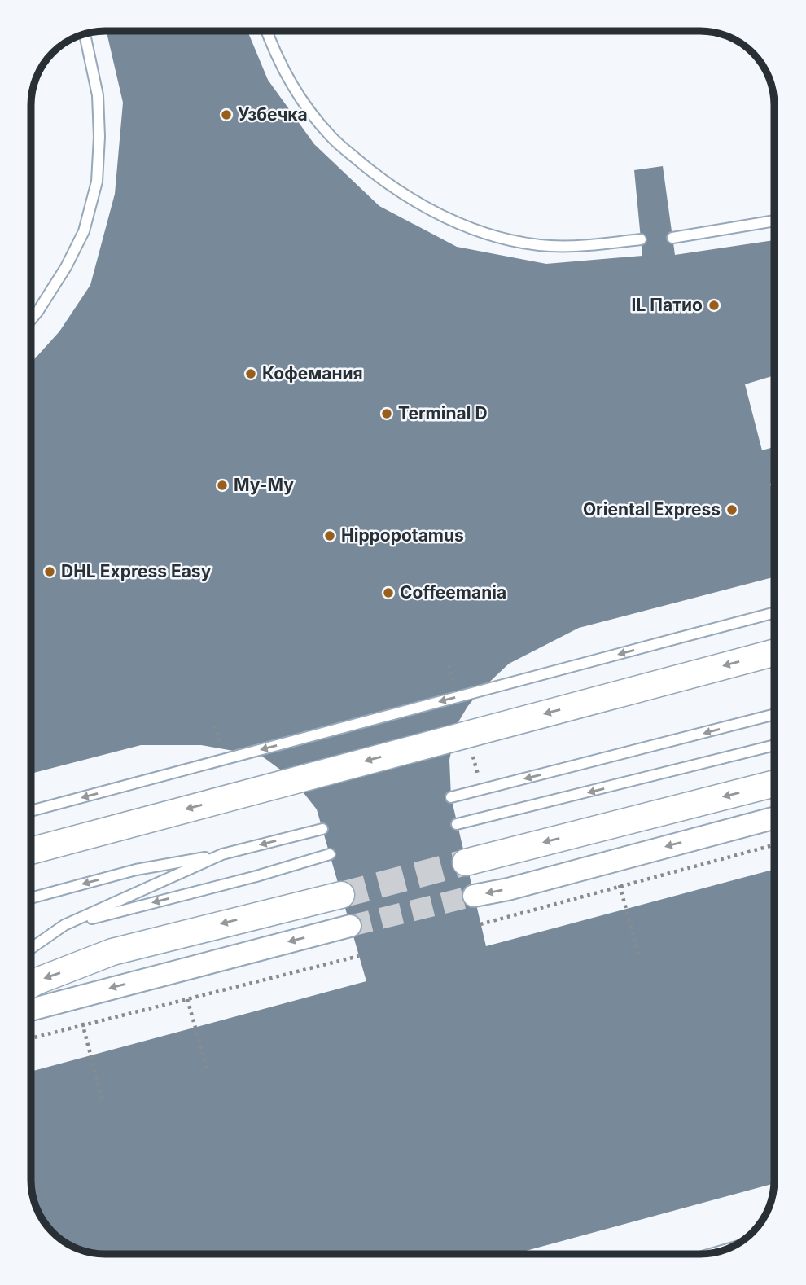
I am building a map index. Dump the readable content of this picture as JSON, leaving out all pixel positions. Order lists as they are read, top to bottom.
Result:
{
  "places": [
    "Узбечка",
    "IL Патио",
    "Кофемания",
    "Terminal D",
    "Му-Му",
    "Oriental Express",
    "Hippopotamus",
    "DHL Express Easy",
    "Coffeemania"
  ]
}
